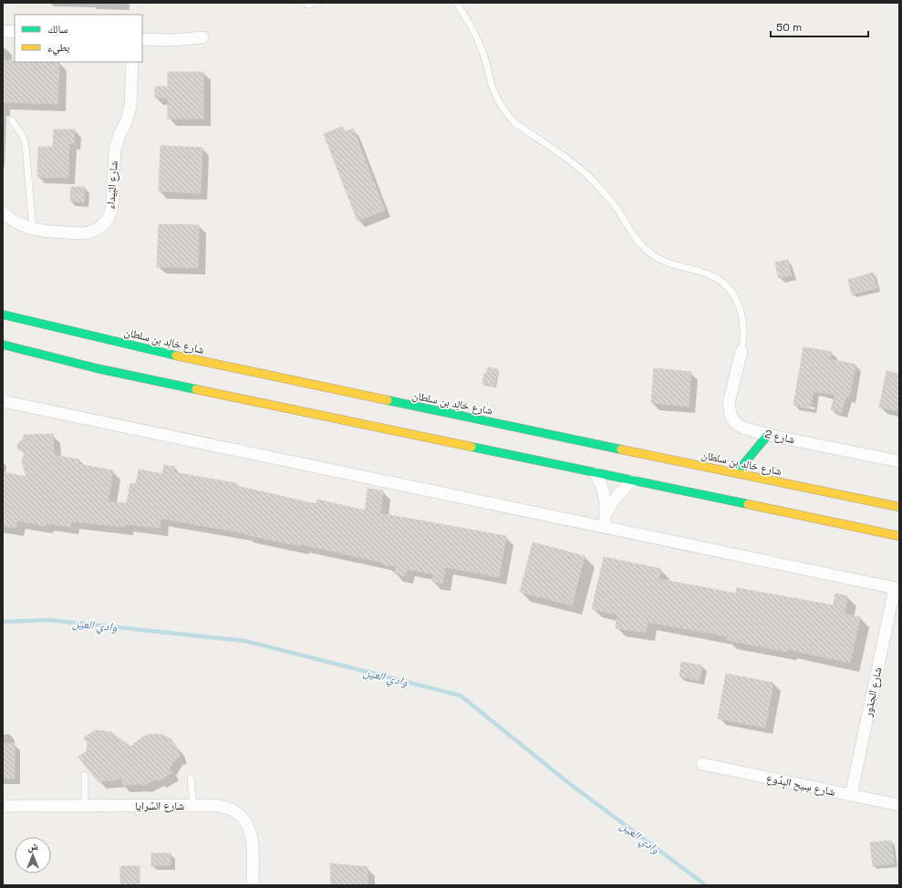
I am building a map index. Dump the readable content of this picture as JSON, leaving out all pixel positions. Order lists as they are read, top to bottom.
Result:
{
  "streets": {
    "main road": ["شارع خالِد بن سلطان"],
    "street": [
      "شارع البَيداء",
      "شارع 2",
      "شارع الجذور",
      "شارع سِيح البِدُوع",
      "شارع السَّرايا"
    ]
  },
  "crossings": [
    ["شارع الجذور", "شارع سِيح البِدُوع"]
  ],
  "water": ["وادي العين"],
  "legend": ["سالك", "بطيء"],
  "scale_bar": "50 m",
  "north": "top"
}
